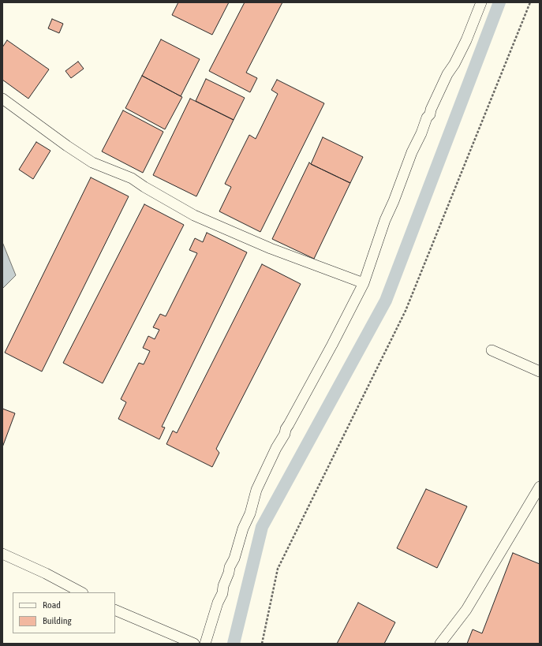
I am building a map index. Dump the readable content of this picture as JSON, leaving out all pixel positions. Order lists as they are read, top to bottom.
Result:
{
  "legend": ["Road", "Building"]
}
